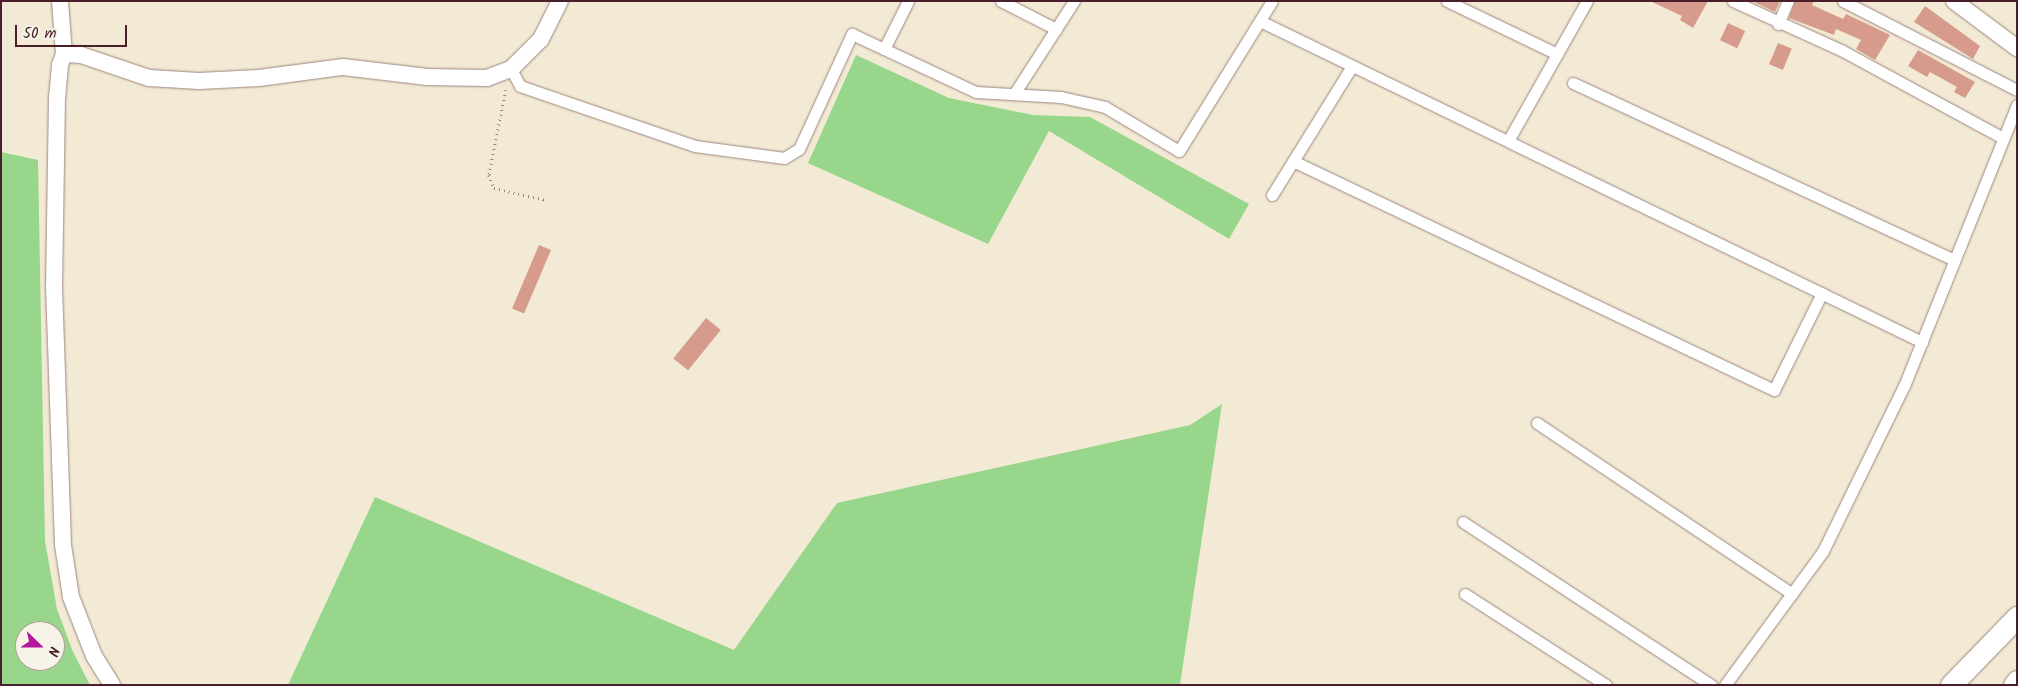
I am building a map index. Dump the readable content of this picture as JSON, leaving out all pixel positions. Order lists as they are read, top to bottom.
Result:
{
  "scale_bar": "50 m",
  "north": "right"
}
